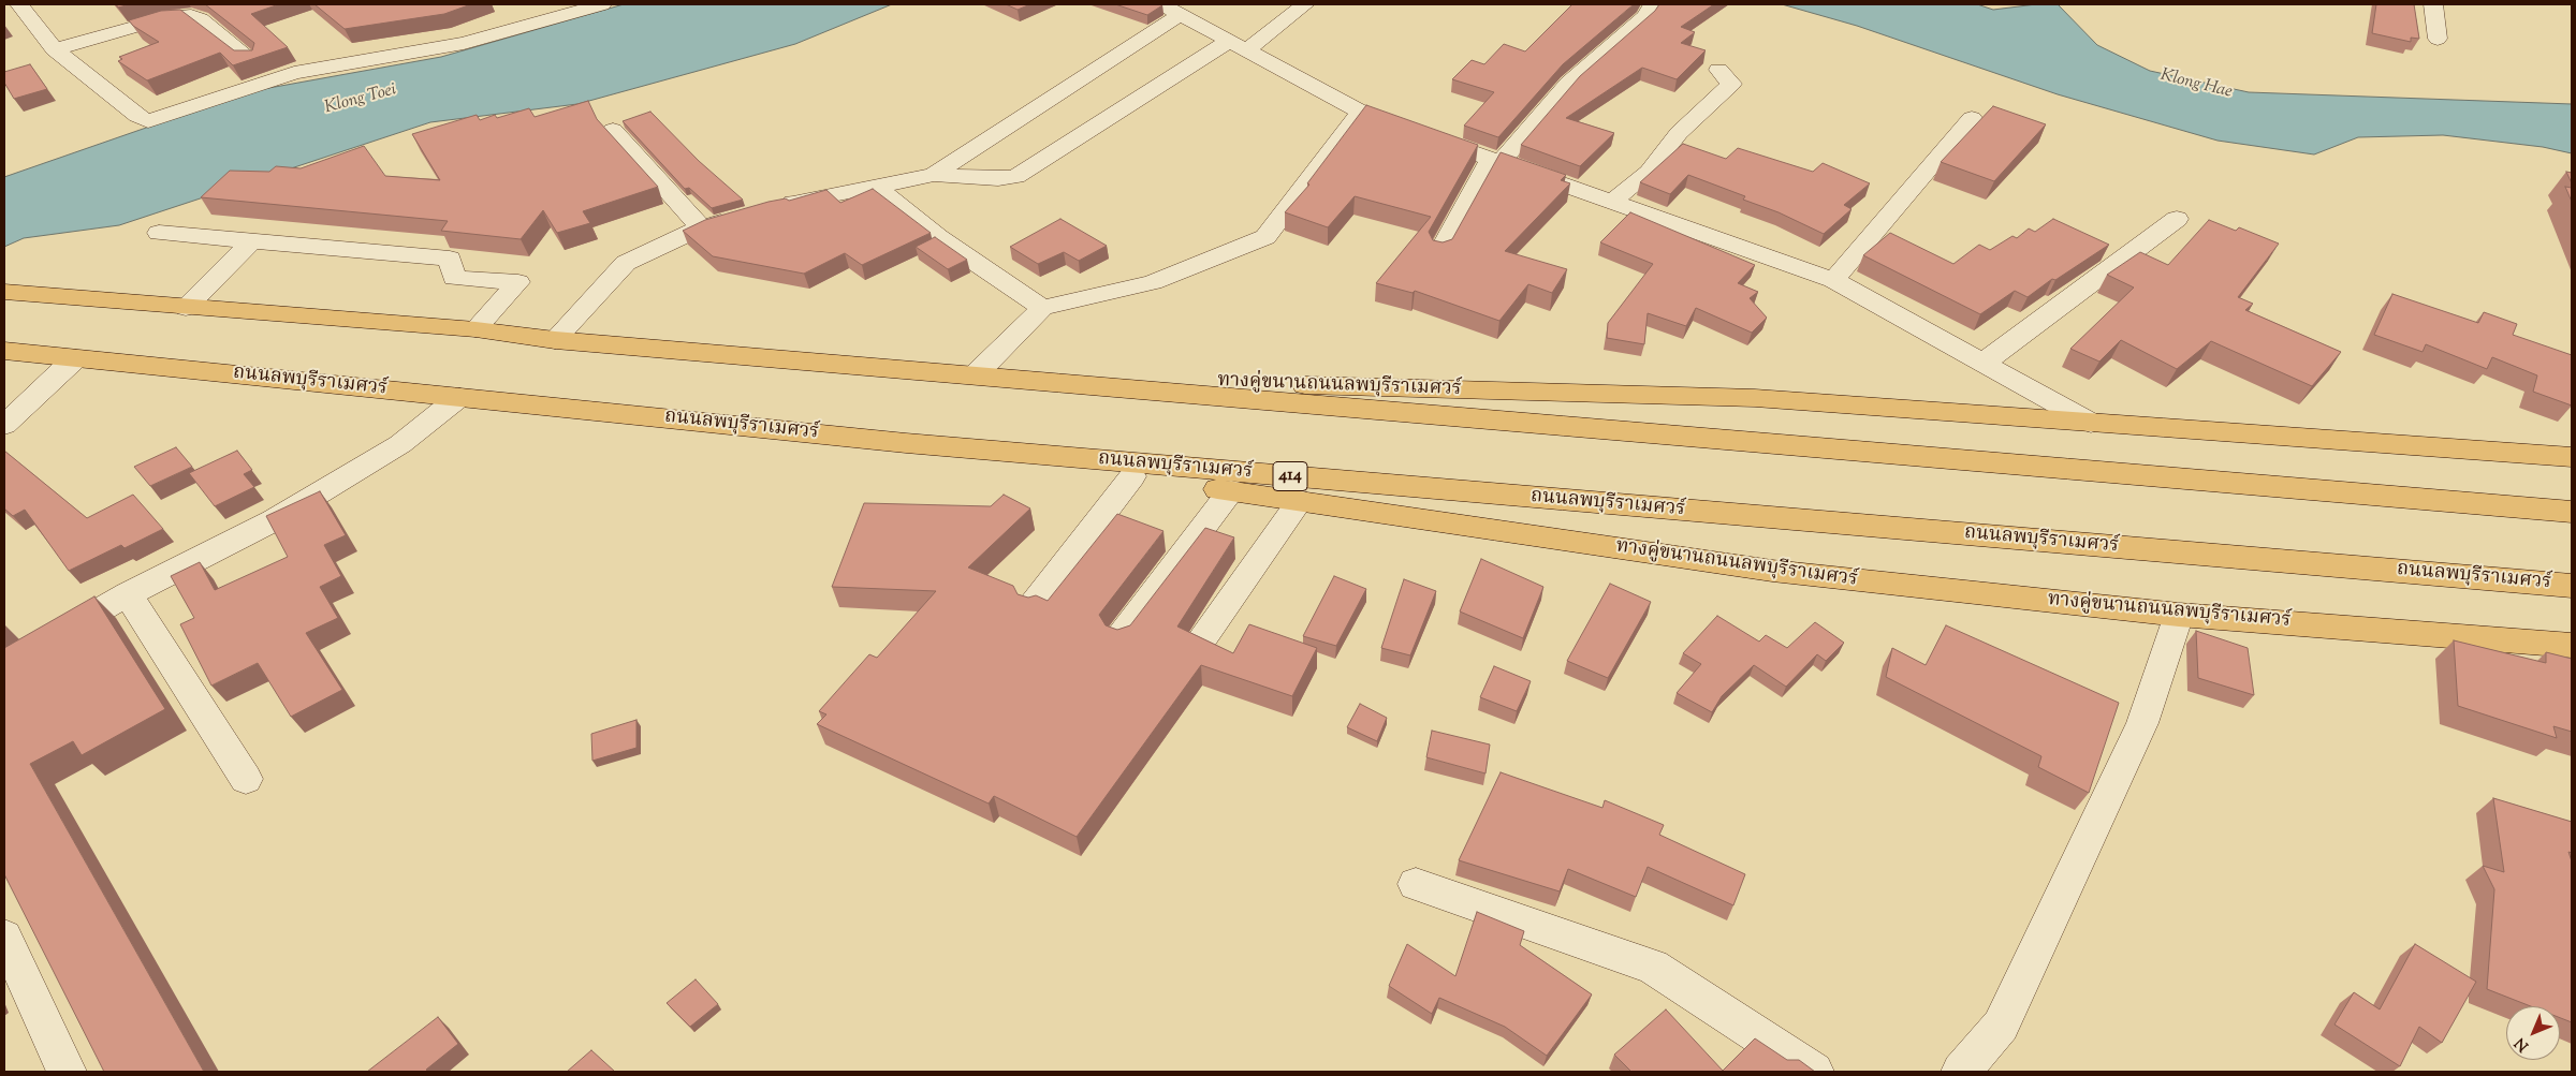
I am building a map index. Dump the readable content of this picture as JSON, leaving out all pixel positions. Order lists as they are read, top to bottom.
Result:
{
  "streets": {
    "main road": ["ถนนลพบุรีราเมศวร์", "ทางคู่ขนานถนนลพบุรีราเมศวร์", "414"]
  },
  "crossings": [
    ["ถนนลพบุรีราเมศวร์", "ทางคู่ขนานถนนลพบุรีราเมศวร์"]
  ],
  "water": ["Klong Hae", "Klong Toei"],
  "north": "bottom left"
}
